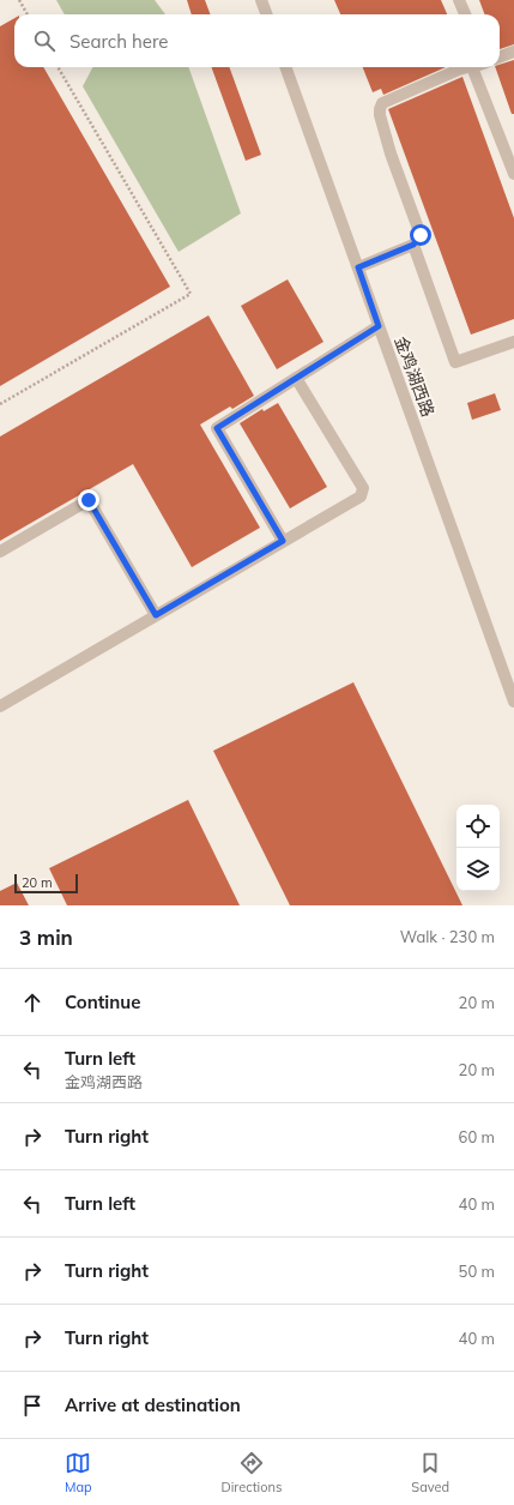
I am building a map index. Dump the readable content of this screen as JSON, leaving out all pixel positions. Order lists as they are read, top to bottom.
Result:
{
  "streets": {
    "street": ["金鸡湖西路"]
  },
  "scale_bar": "20 m",
  "page": {
    "search": "Search here",
    "scale": "20 m",
    "heading": ["3 min", "Walk · 230 m"],
    "list": [
      ["Continue", "20 m"],
      ["Turn left", "金鸡湖西路", "20 m"],
      ["Turn right", "60 m"],
      ["Turn left", "40 m"],
      ["Turn right", "50 m"],
      ["Turn right", "40 m"],
      "Arrive at destination"
    ],
    "nav": ["Map", "Directions", "Saved"]
  }
}
